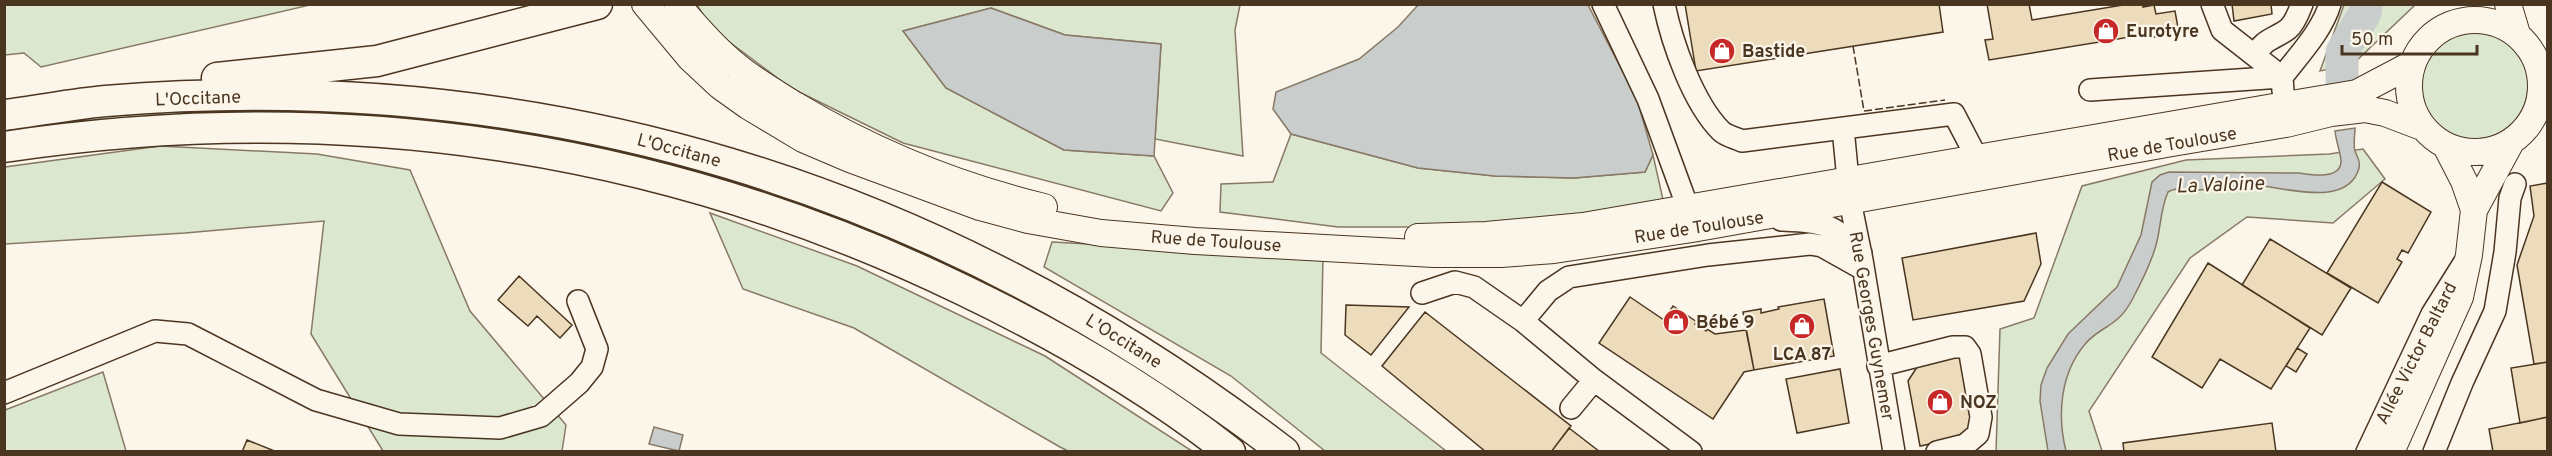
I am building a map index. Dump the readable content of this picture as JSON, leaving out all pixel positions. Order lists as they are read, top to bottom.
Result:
{
  "streets": {
    "highway": ["L'Occitane"],
    "main road": ["Rue de Toulouse"],
    "street": ["Rue Georges Guynemer", "Allée Victor Baltard"]
  },
  "crossings": [
    ["Rue de Toulouse", "Rue Georges Guynemer"]
  ],
  "water": ["La Valoine"],
  "places": {
    "shop": [
      "Eurotyre",
      "Bastide",
      "Bébé 9",
      "LCA 87",
      "NOZ"
    ]
  },
  "scale_bar": "50 m"
}
